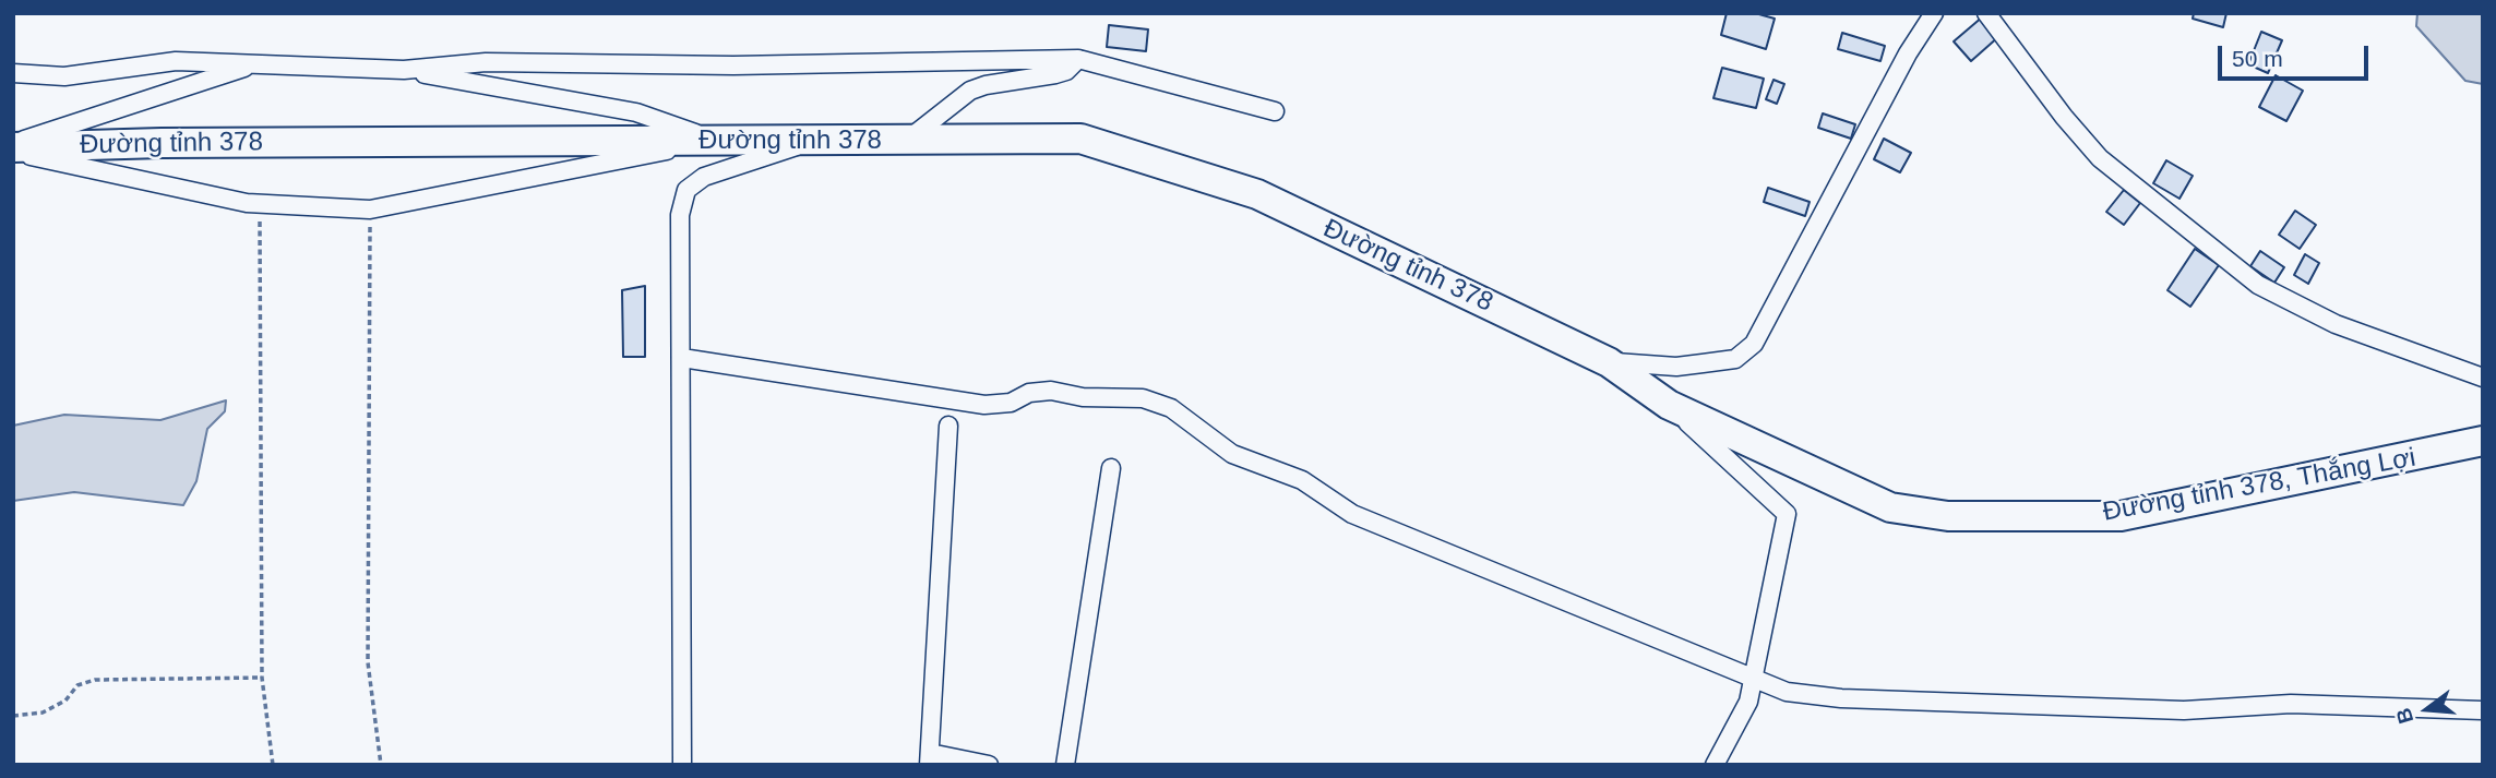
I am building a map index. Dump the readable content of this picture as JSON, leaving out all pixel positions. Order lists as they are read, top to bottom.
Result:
{
  "streets": {
    "main road": ["Đường tỉnh 378", "Đường tỉnh 378, Thắng Lợi"]
  },
  "crossings": [
    ["Đường tỉnh 378", "Đường tỉnh 378, Thắng Lợi"]
  ],
  "scale_bar": "50 m",
  "north": "left"
}
